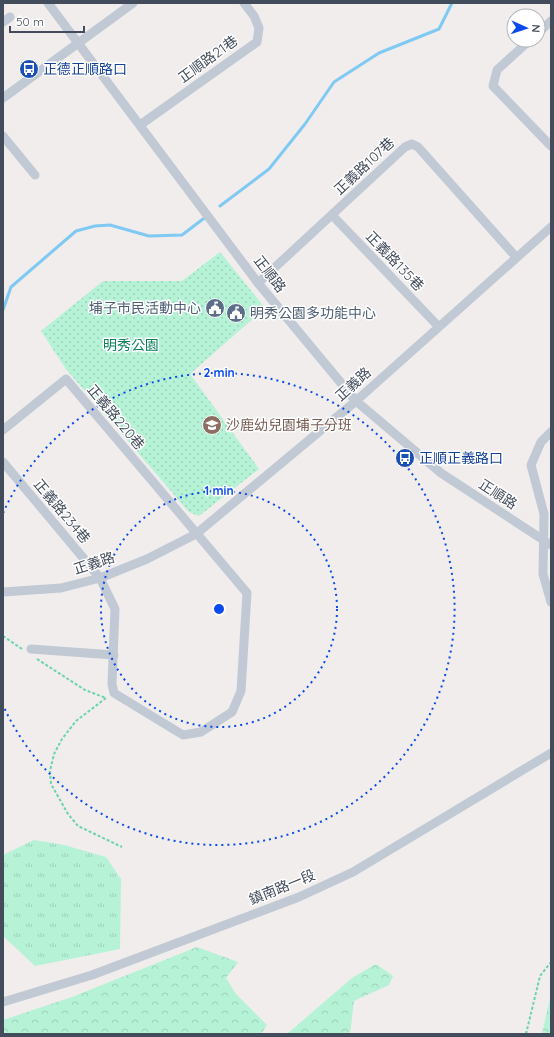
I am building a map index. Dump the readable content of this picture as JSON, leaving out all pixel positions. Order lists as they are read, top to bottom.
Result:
{
  "streets": {
    "street": [
      "正順路21巷",
      "正義路107巷",
      "正義路135巷",
      "正順路",
      "正義路",
      "正義路220巷",
      "正義路234巷",
      "鎮南路一段"
    ]
  },
  "crossings": [
    ["正順路21巷", "正順路"],
    ["正義路107巷", "正義路135巷"],
    ["正義路107巷", "正順路"],
    ["正義路107巷", "正義路"],
    ["正義路135巷", "正義路"],
    ["正順路", "正義路"],
    ["正義路", "正義路220巷"],
    ["正義路", "正義路234巷"]
  ],
  "parks": ["明秀公園"],
  "places": {
    "bus stop": ["正德正順路口", "正順正義路口"],
    "public building": ["埔子市民活動中心", "明秀公園多功能中心"],
    "school or university": ["沙鹿幼兒園埔子分班"]
  },
  "scale_bar": "50 m",
  "north": "right",
  "rings": ["2 min", "1 min"]
}
